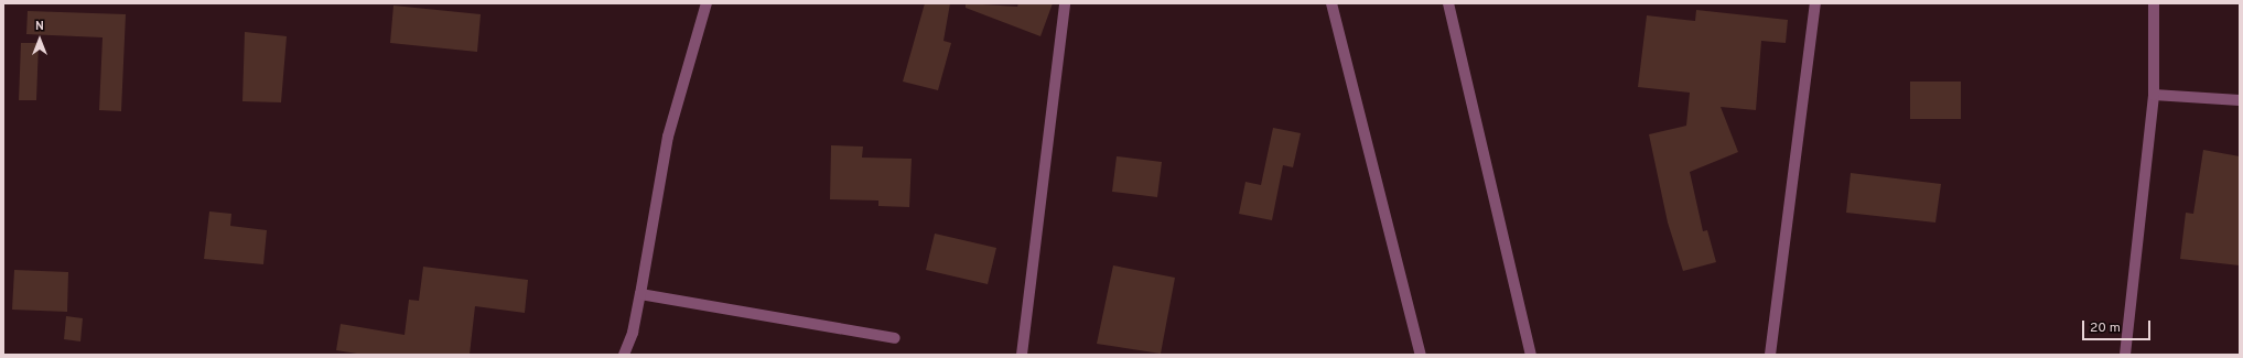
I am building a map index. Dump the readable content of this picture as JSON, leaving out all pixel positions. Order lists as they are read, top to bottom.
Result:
{
  "scale_bar": "20 m",
  "north": "top"
}
